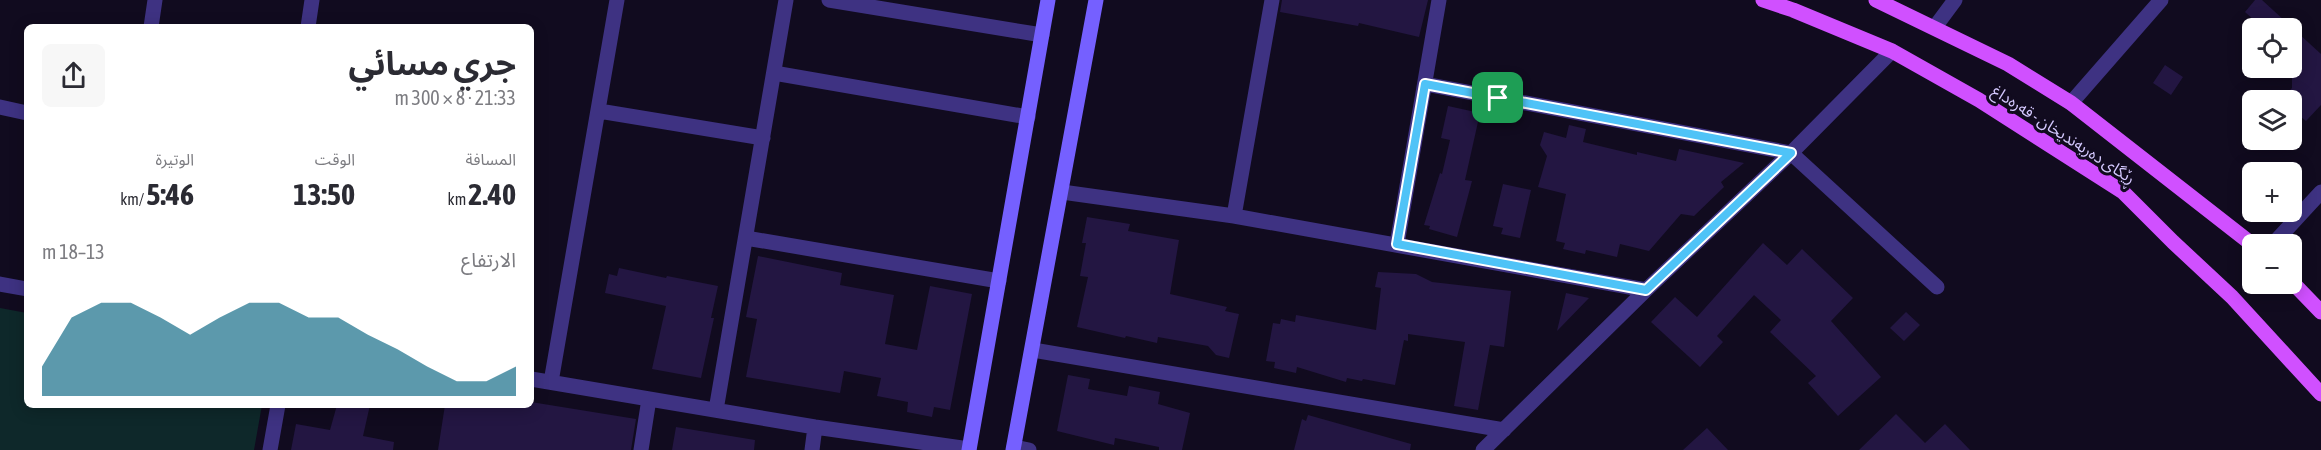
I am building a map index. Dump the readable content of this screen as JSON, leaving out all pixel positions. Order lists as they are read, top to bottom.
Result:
{
  "streets": {
    "main road": ["ڕێگای دەربەندیخان - قەرەداغ"]
  },
  "page": {
    "map_buttons": ["+", "−"],
    "heading": ["جري مسائي", "21:33 · 8 × 300 m"],
    "stats": [
      ["المسافة", "2.40 km"],
      ["الوقت", "13:50"],
      ["الوتيرة", "5:46 /km"]
    ],
    "chart": ["الارتفاع", "13–18 m"]
  }
}
